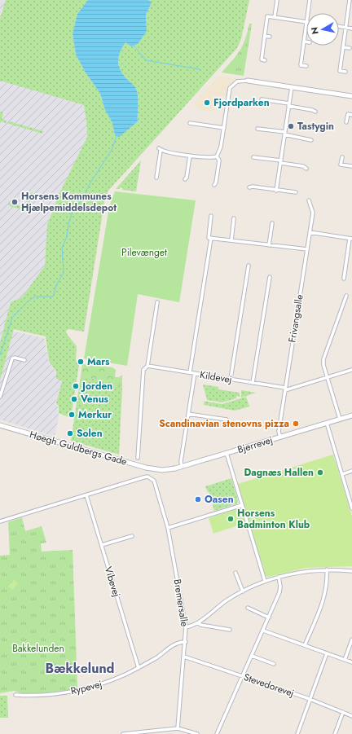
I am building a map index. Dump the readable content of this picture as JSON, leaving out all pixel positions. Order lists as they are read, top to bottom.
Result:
{
  "streets": {
    "street": [
      "Frivangsalle",
      "Kildevej",
      "Bjerrevej",
      "Høegh Guldbergs Gade",
      "Vibevej",
      "Bremersalle",
      "Stevedorevej",
      "Rypevej"
    ]
  },
  "crossings": [
    ["Frivangsalle", "Kildevej"],
    ["Frivangsalle", "Bjerrevej"],
    ["Bjerrevej", "Høegh Guldbergs Gade"],
    ["Vibevej", "Bremersalle"],
    ["Vibevej", "Rypevej"],
    ["Bremersalle", "Stevedorevej"],
    ["Bremersalle", "Rypevej"]
  ],
  "districts": ["Bækkelund"],
  "parks": ["Pilevænget", "Bakkelunden"],
  "places": [
    "Fjordparken",
    "Tastygin",
    "Horsens Kommunes Hjælpemiddelsdepot",
    "Mars",
    "Jorden",
    "Venus",
    "Merkur",
    "Scandinavian stenovns pizza",
    "Solen",
    "Dagnæs Hallen",
    "Oasen",
    "Horsens Badminton Klub"
  ],
  "north": "left"
}
